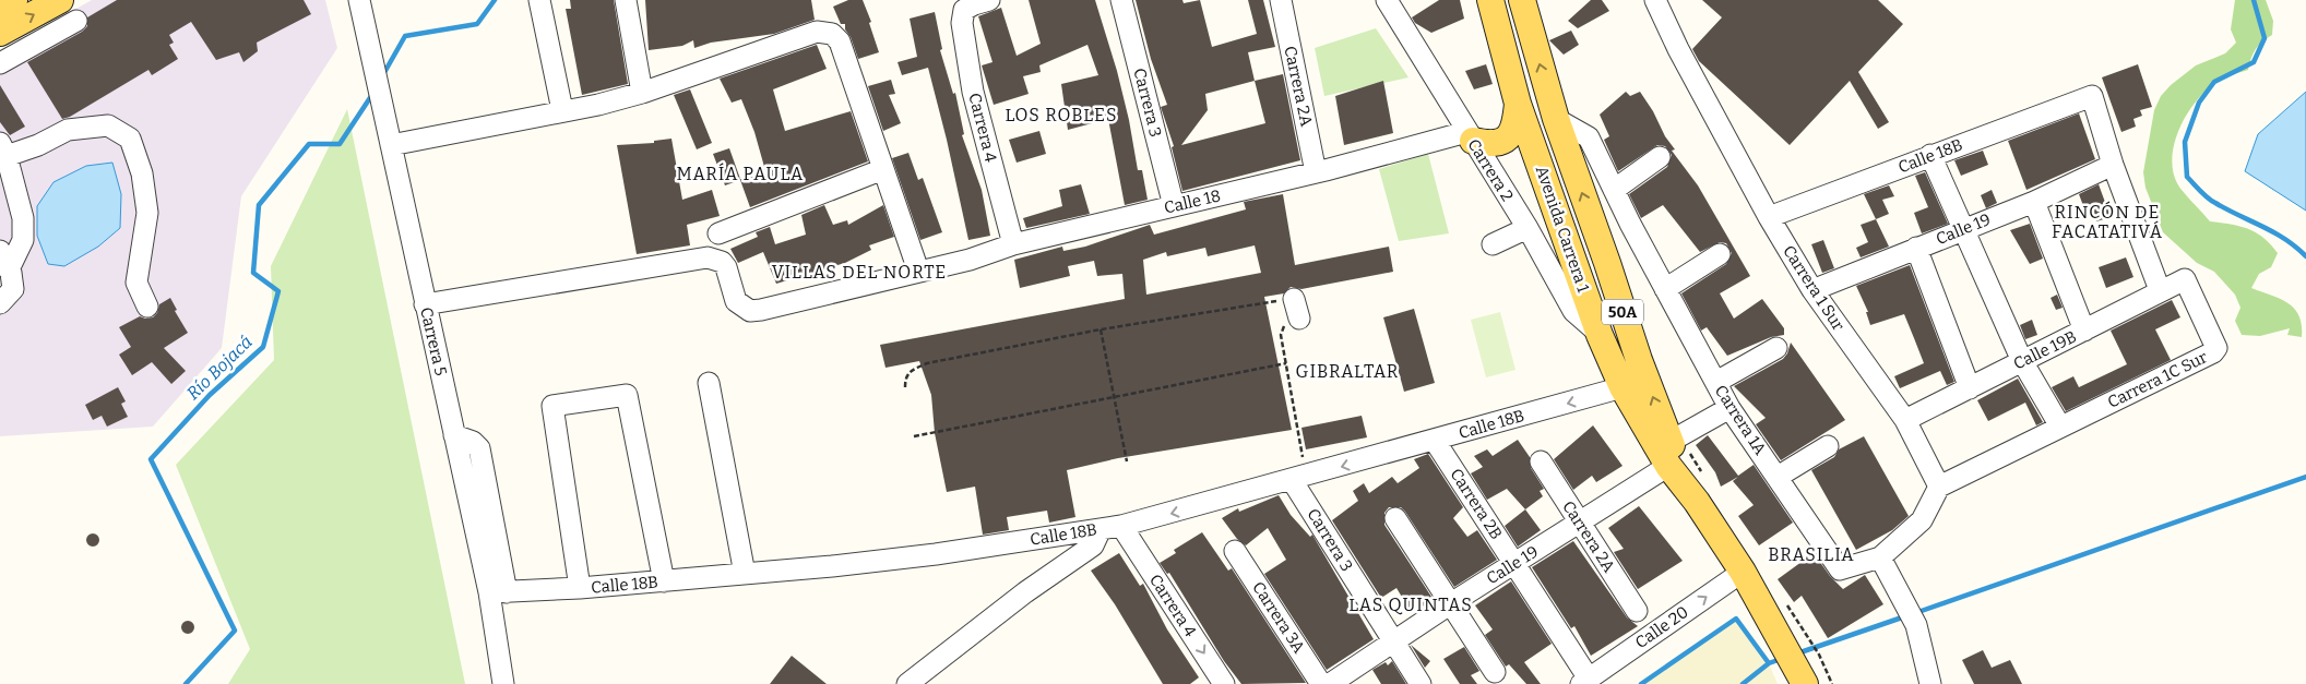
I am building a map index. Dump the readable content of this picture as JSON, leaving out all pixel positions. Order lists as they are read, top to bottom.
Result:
{
  "streets": {
    "main road": ["Avenida Carrera 1", "50A"],
    "street": [
      "Carrera 2A",
      "Carrera 3",
      "Carrera 4",
      "Calle 18B",
      "Carrera 2",
      "Calle 18",
      "Calle 19",
      "Carrera 1 Sur",
      "Carrera 5",
      "Calle 19B",
      "Carrera 1C Sur",
      "Carrera 1A",
      "Carrera 2B",
      "Carrera 3A",
      "Calle 20"
    ]
  },
  "crossings": [
    ["Carrera 2A", "Calle 18"],
    ["Carrera 2A", "Calle 19"],
    ["Carrera 3", "Calle 18B"],
    ["Carrera 3", "Calle 18"],
    ["Carrera 3", "Calle 19"],
    ["Carrera 4", "Calle 18B"],
    ["Carrera 4", "Calle 18"],
    ["Calle 18B", "Avenida Carrera 1"],
    ["Calle 18B", "Calle 19"],
    ["Calle 18B", "Carrera 1 Sur"],
    ["Calle 18B", "Carrera 5"],
    ["Calle 18B", "Carrera 2B"],
    ["Carrera 2", "Calle 18"],
    ["Carrera 2", "Avenida Carrera 1"],
    ["Calle 18", "Carrera 5"],
    ["Avenida Carrera 1", "Calle 19"],
    ["Avenida Carrera 1", "Carrera 1A"],
    ["Avenida Carrera 1", "Calle 20"],
    ["Calle 19", "Carrera 1 Sur"],
    ["Calle 19", "Carrera 1A"],
    ["Calle 19", "Carrera 2B"],
    ["Carrera 1 Sur", "Calle 19B"],
    ["Calle 19B", "Carrera 1C Sur"],
    ["Carrera 2B", "Calle 20"]
  ],
  "one_way": ["Carrera 4", "Calle 20"],
  "districts": [
    "LOS ROBLES",
    "MARÍA PAULA",
    "RINCÓN DE FACATATIVÁ",
    "VILLAS DEL NORTE",
    "GIBRALTAR",
    "BRASILIA",
    "LAS QUINTAS"
  ],
  "water": ["Río Bojacá"]
}
